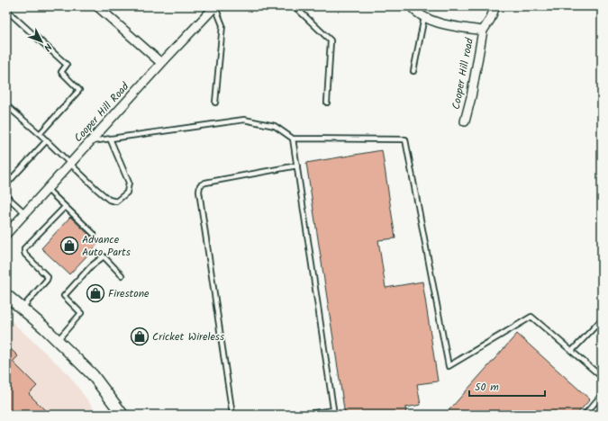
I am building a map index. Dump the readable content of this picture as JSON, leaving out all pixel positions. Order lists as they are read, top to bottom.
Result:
{
  "streets": {
    "street": ["Cooper Hill road", "Cooper Hill Road"]
  },
  "places": {
    "shop": ["Advance Auto Parts", "Firestone", "Cricket Wireless"]
  },
  "scale_bar": "50 m",
  "north": "bottom right"
}
